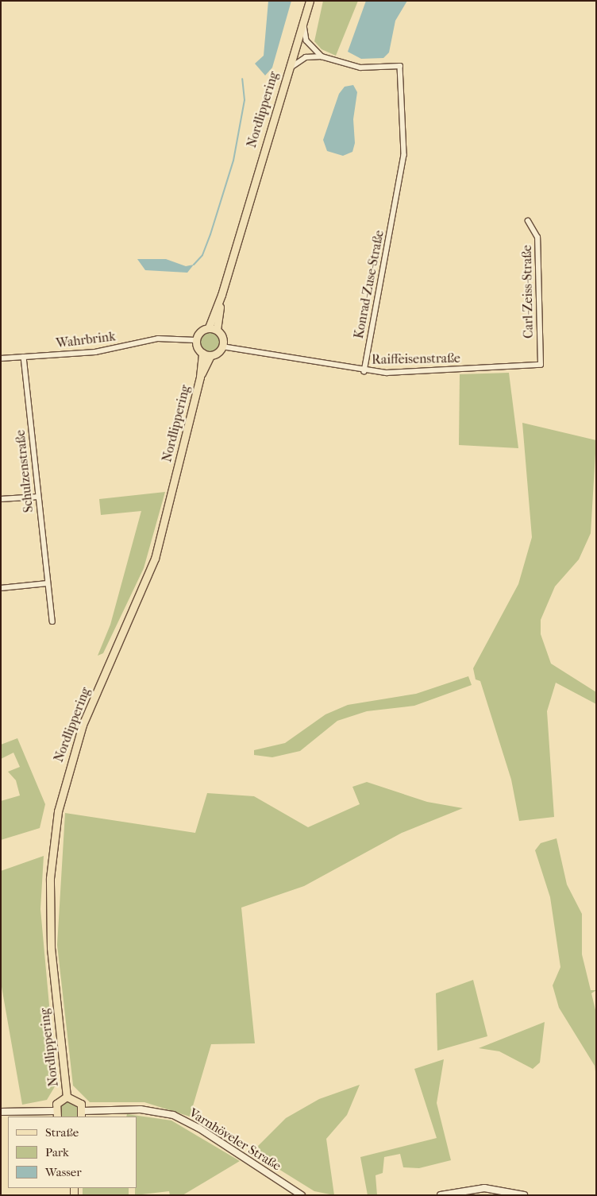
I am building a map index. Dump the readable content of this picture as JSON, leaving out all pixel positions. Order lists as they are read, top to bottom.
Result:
{
  "streets": {
    "main road": ["Nordlippering"],
    "street": [
      "Konrad-Zuse-Straße",
      "Carl-Zeiss-Straße",
      "Wahrbrink",
      "Raiffeisenstraße",
      "Schulzenstraße",
      "Varnhöveler Straße"
    ]
  },
  "crossings": [
    ["Nordlippering", "Wahrbrink"],
    ["Nordlippering", "Raiffeisenstraße"],
    ["Konrad-Zuse-Straße", "Raiffeisenstraße"],
    ["Carl-Zeiss-Straße", "Raiffeisenstraße"],
    ["Wahrbrink", "Raiffeisenstraße"],
    ["Wahrbrink", "Schulzenstraße"]
  ],
  "legend": ["Straße", "Park", "Wasser"]
}
